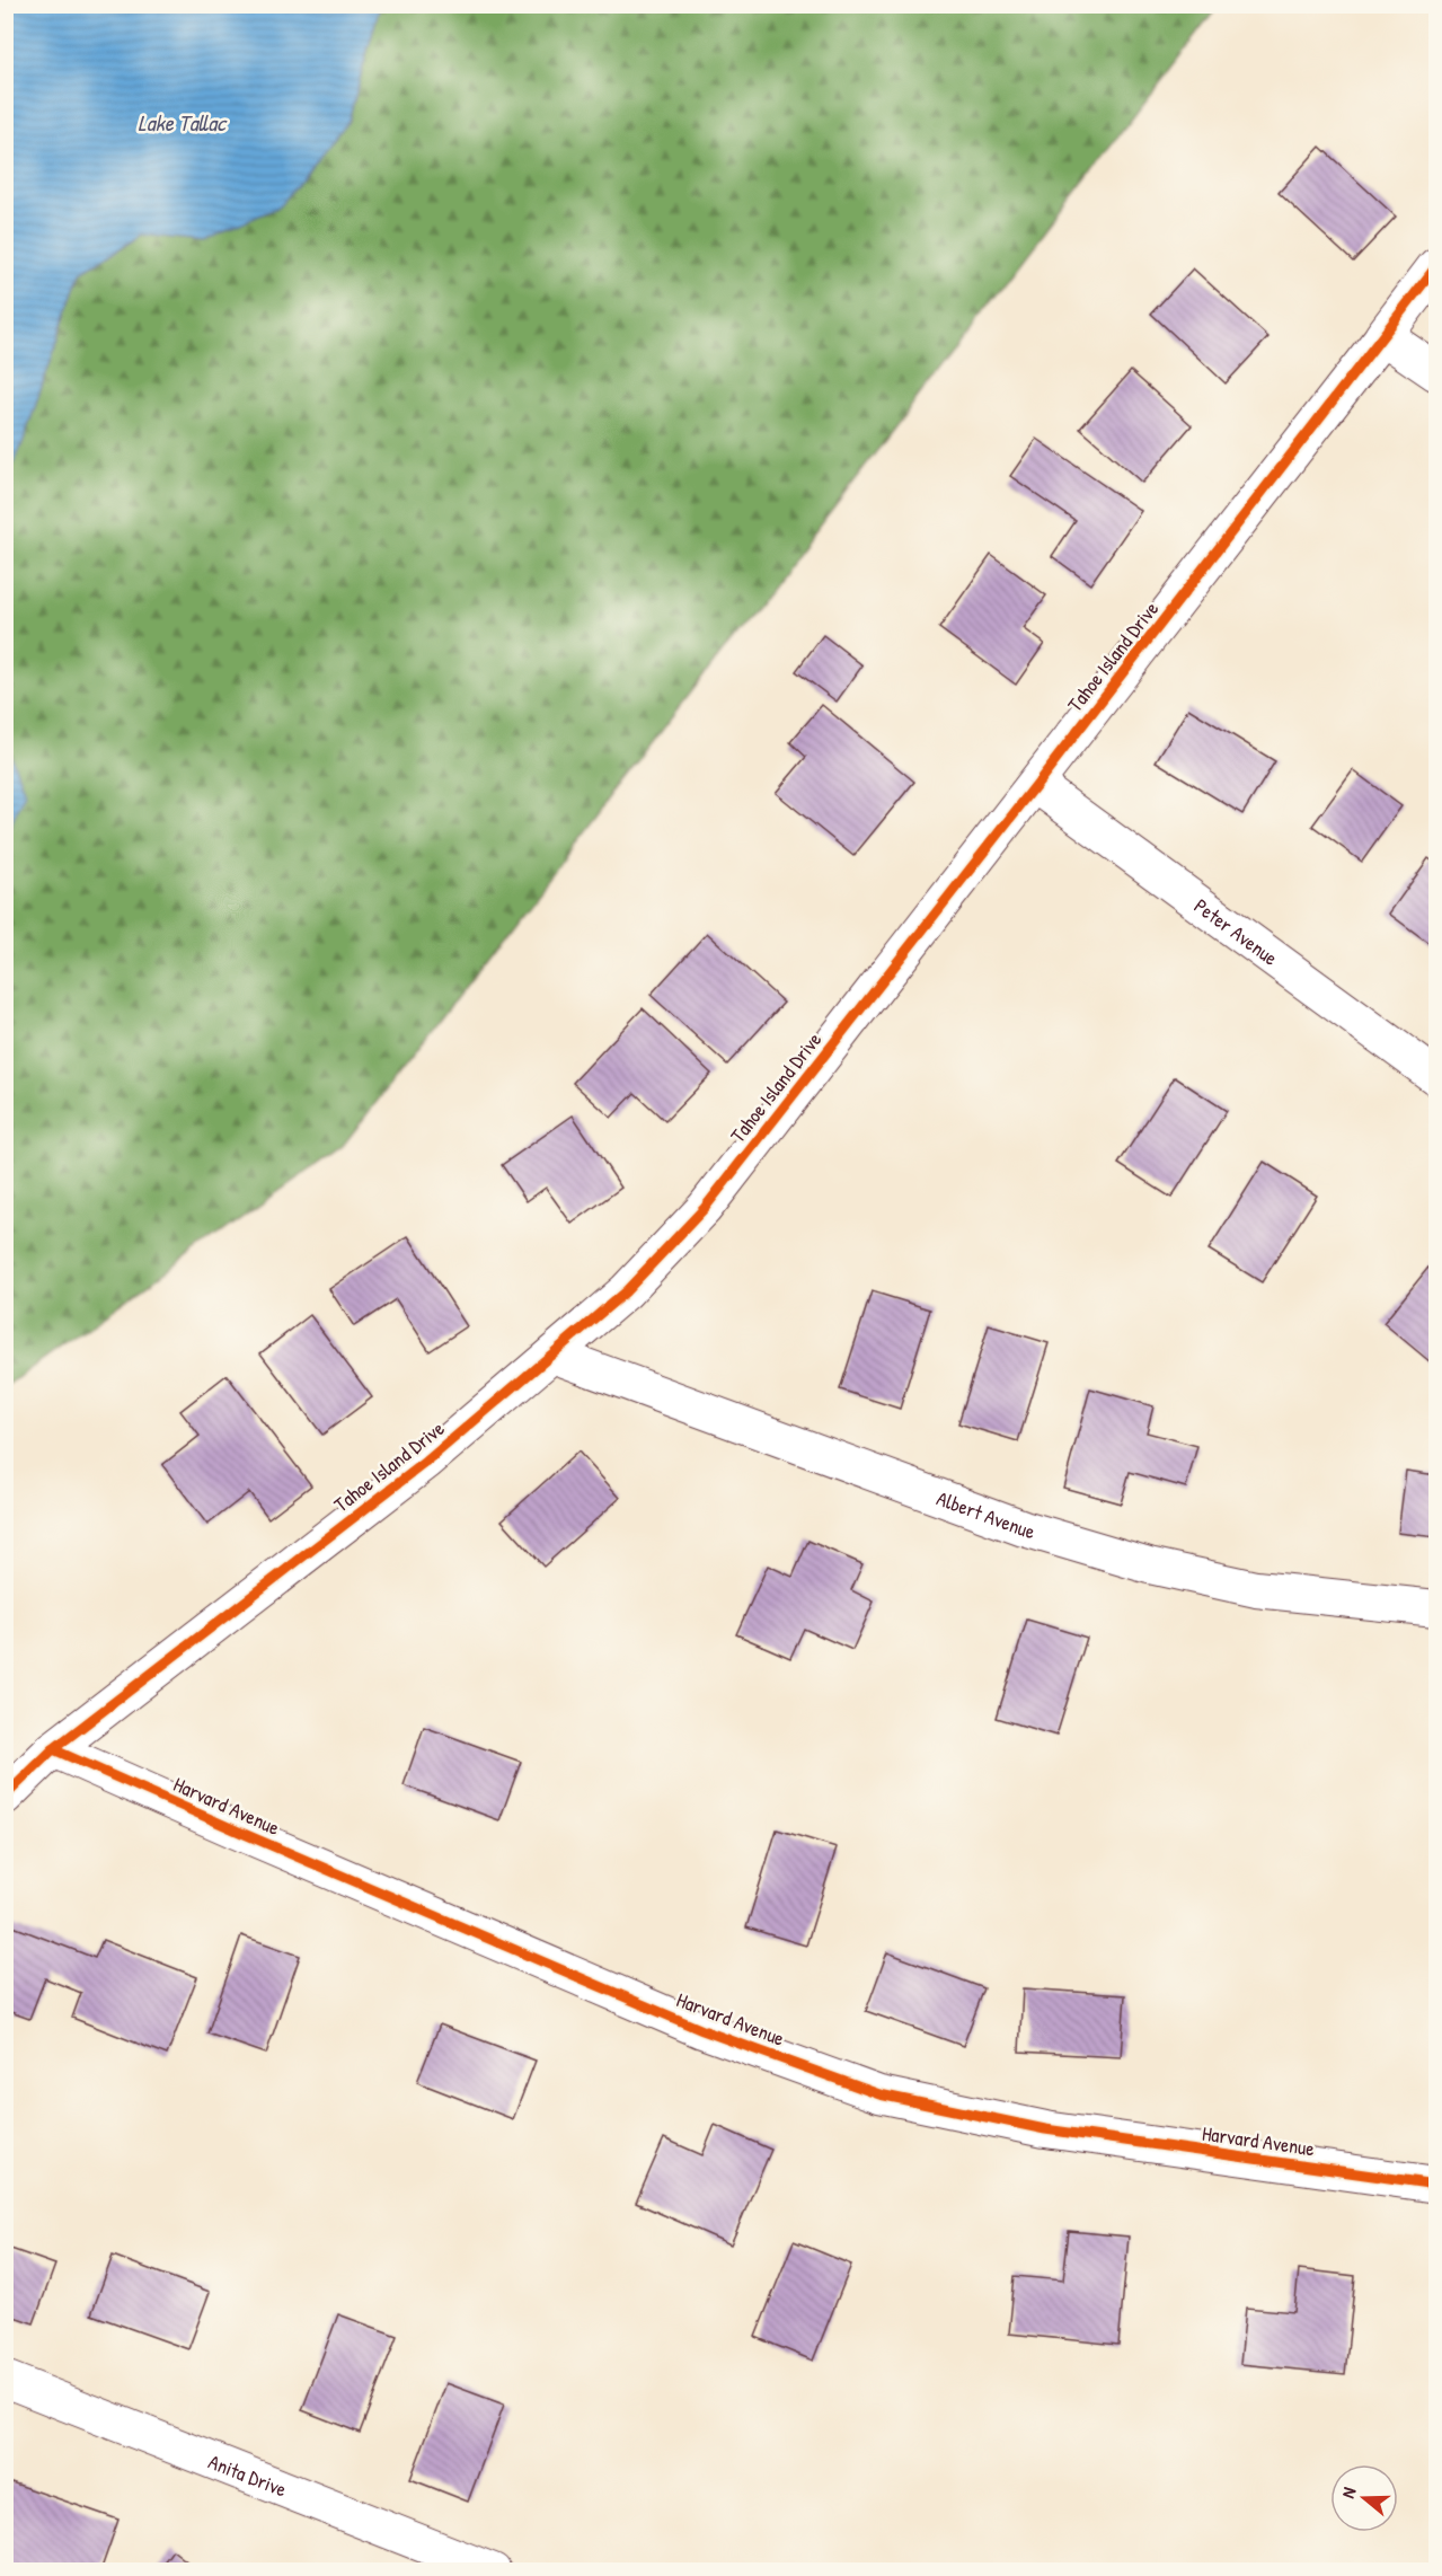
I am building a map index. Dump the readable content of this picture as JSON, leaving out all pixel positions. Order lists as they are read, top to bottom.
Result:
{
  "streets": {
    "street": [
      "Tahoe Island Drive",
      "Peter Avenue",
      "Albert Avenue",
      "Harvard Avenue",
      "Anita Drive"
    ]
  },
  "crossings": [
    ["Tahoe Island Drive", "Peter Avenue"],
    ["Tahoe Island Drive", "Albert Avenue"],
    ["Tahoe Island Drive", "Harvard Avenue"]
  ],
  "water": ["Lake Tallac"],
  "north": "left"
}
